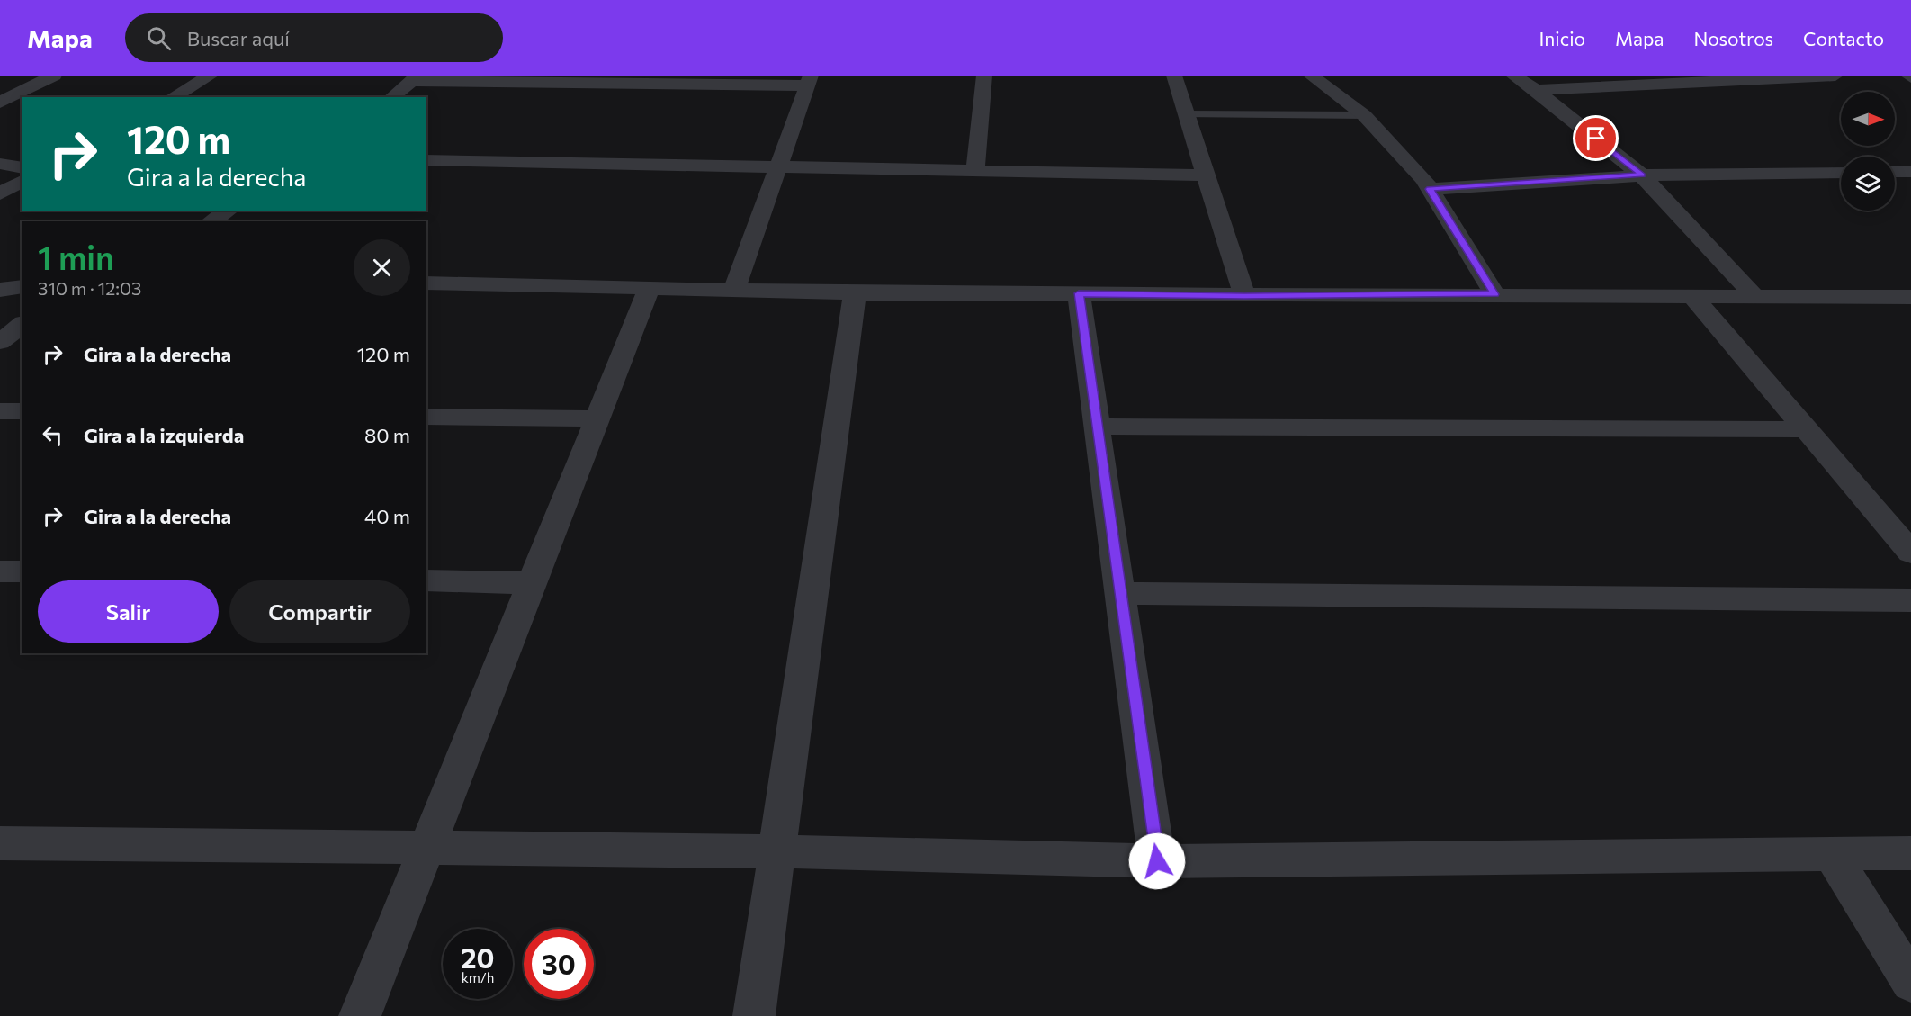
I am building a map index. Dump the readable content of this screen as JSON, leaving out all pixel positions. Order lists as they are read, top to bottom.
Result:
{
  "north": "right",
  "page": {
    "header": "Mapa",
    "search": "Buscar aquí",
    "nav": [
      "Inicio",
      "Mapa",
      "Nosotros",
      "Contacto"
    ],
    "turn": ["120 m", "Gira a la derecha"],
    "heading": ["1 min", "310 m · 12:03"],
    "list": [
      {
        "name": "Gira a la derecha",
        "value": "120 m"
      },
      {
        "name": "Gira a la izquierda",
        "value": "80 m"
      },
      {
        "name": "Gira a la derecha",
        "value": "40 m"
      }
    ],
    "buttons": ["Salir", "Compartir"],
    "speed": "20 km/h",
    "limit": "30"
  }
}
